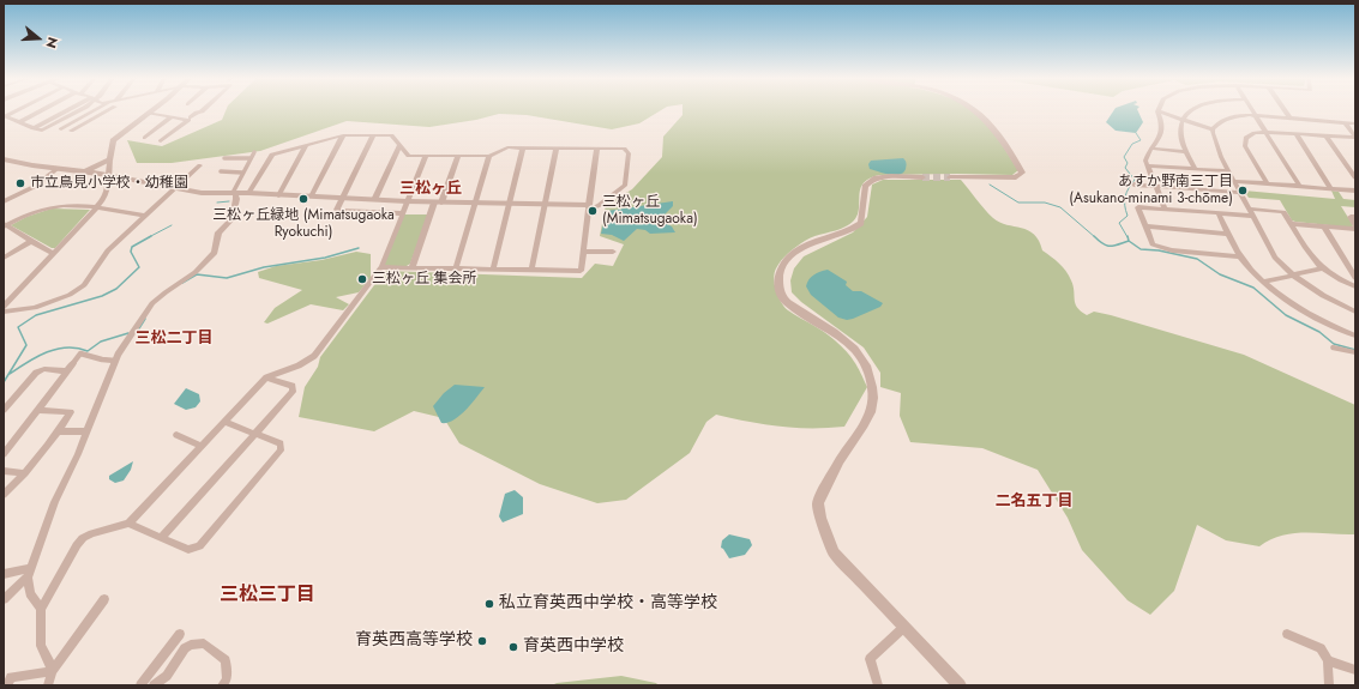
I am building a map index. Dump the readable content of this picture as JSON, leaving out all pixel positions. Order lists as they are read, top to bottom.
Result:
{
  "districts": [
    "三松ヶ丘",
    "三松二丁目",
    "二名五丁目",
    "三松三丁目"
  ],
  "places": [
    "市立鳥見小学校・幼稚園",
    "あすか野南三丁目 (Asukano-minami 3-chōme)",
    "三松ヶ丘緑地 (Mimatsugaoka Ryokuchi)",
    "三松ヶ丘 (Mimatsugaoka)",
    "三松ヶ丘 集会所",
    "私立育英西中学校・高等学校",
    "育英西高等学校",
    "育英西中学校"
  ],
  "north": "right"
}
